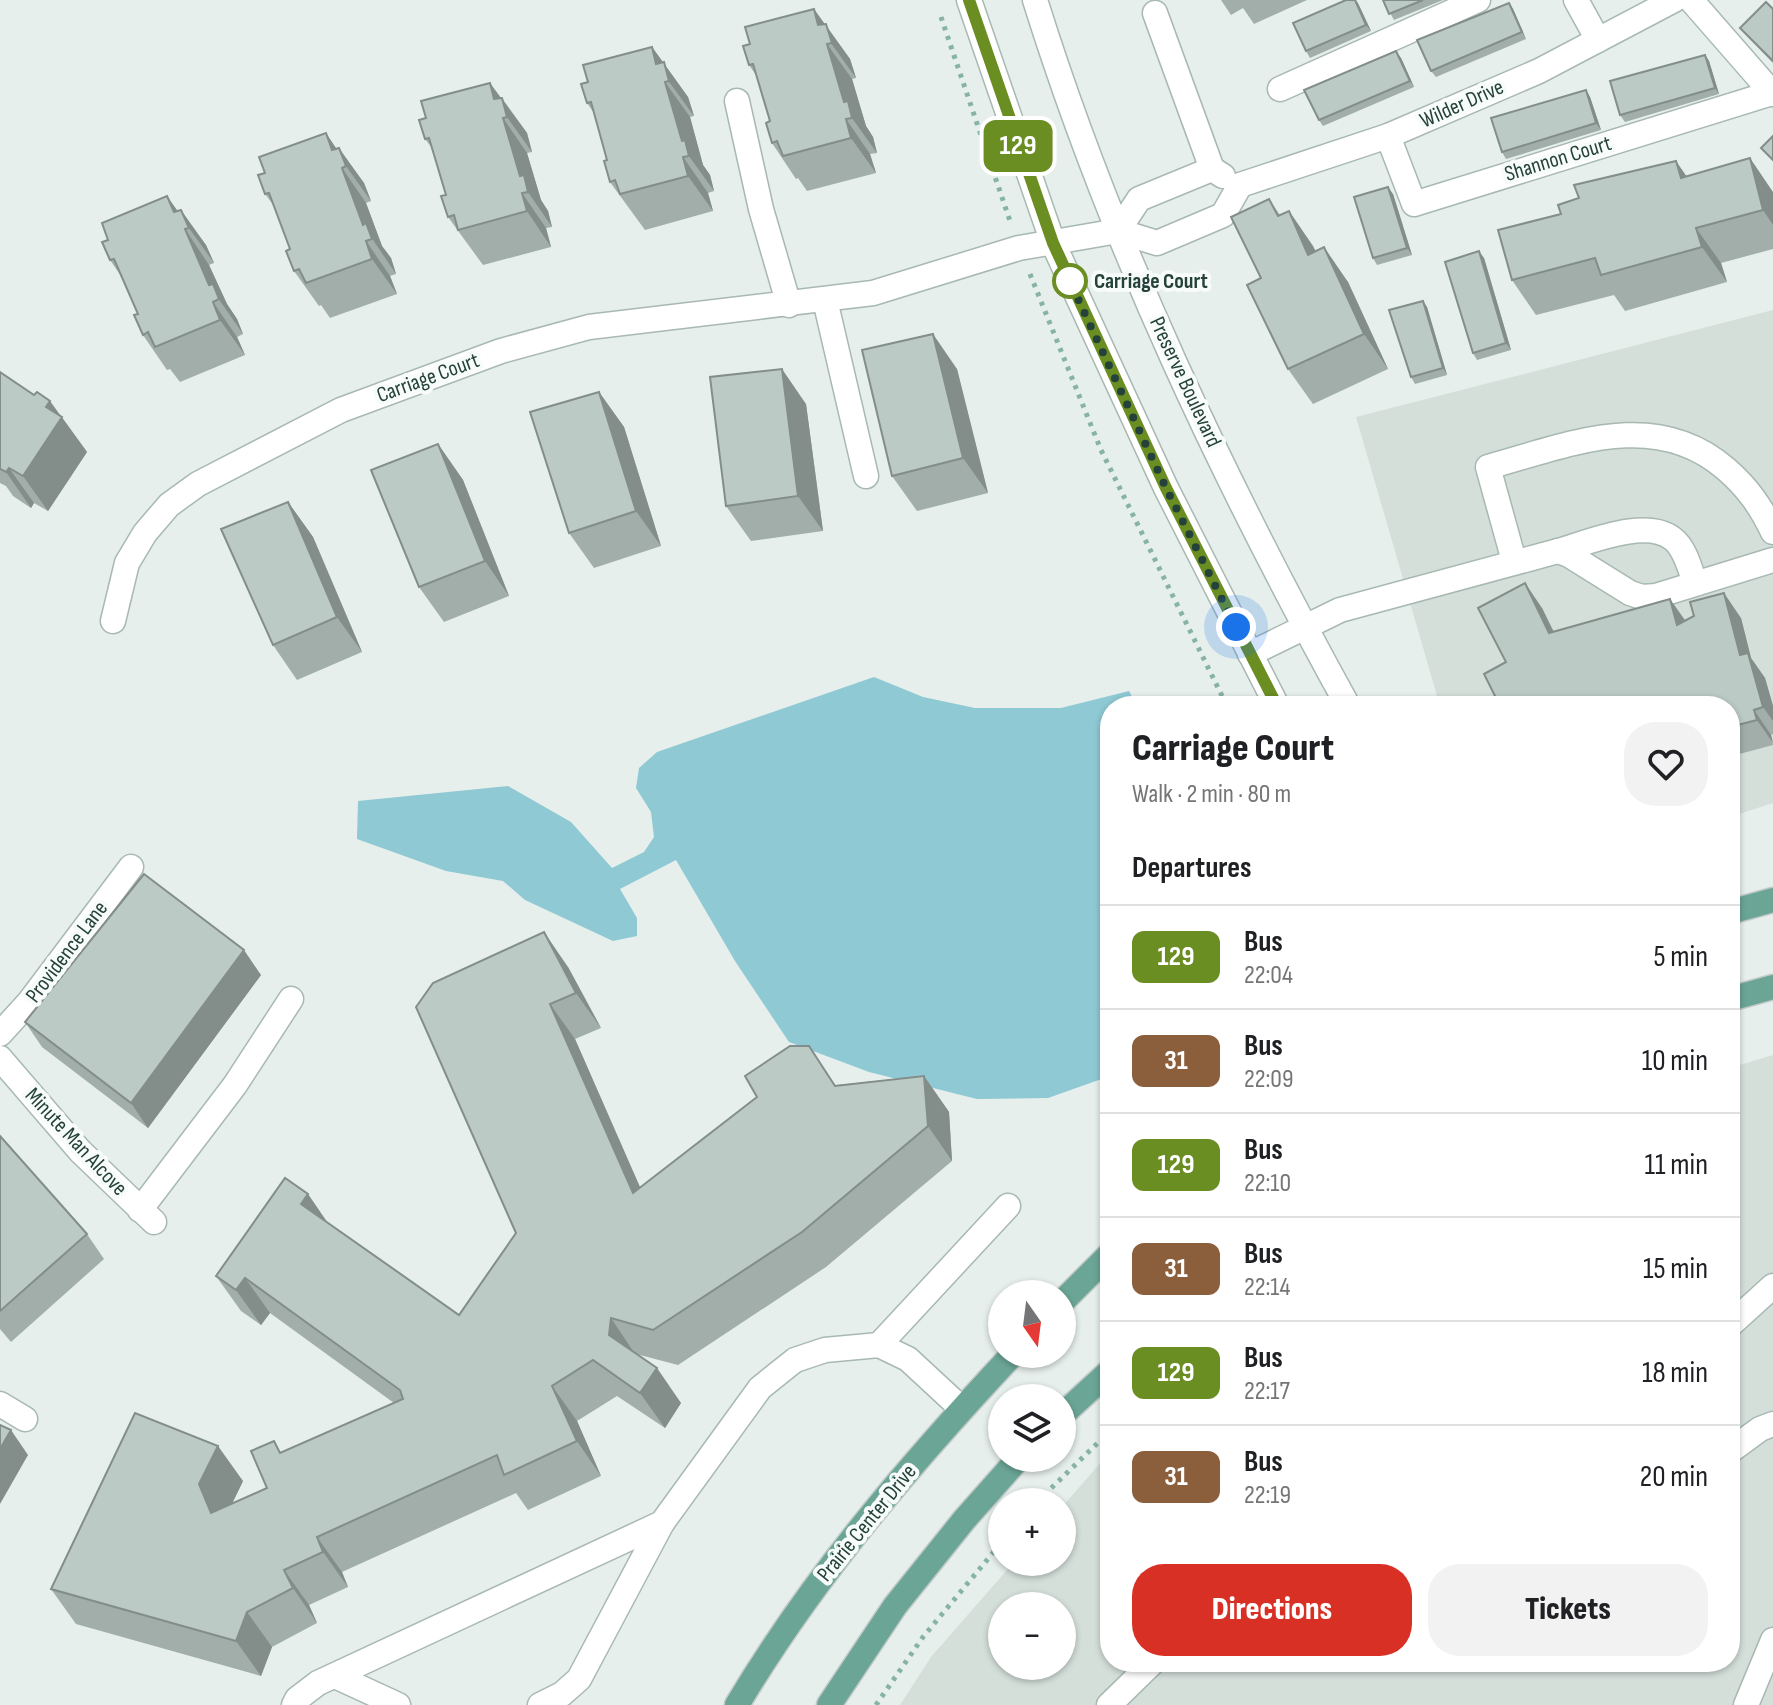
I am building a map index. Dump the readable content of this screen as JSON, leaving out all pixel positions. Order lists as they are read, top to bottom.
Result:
{
  "streets": {
    "main road": ["Prairie Center Drive"],
    "street": [
      "Wilder Drive",
      "Shannon Court",
      "Carriage Court",
      "Preserve Boulevard",
      "Providence Lane",
      "Minute Man Alcove"
    ]
  },
  "crossings": [
    ["Wilder Drive", "Shannon Court"],
    ["Carriage Court", "Preserve Boulevard"]
  ],
  "places": ["Carriage Court"],
  "lines": ["bus line 129"],
  "north": "bottom",
  "page": {
    "on_map": "129",
    "heading": [
      ["Carriage Court", "Walk · 2 min · 80 m"],
      "Departures"
    ],
    "list": [
      {
        "mark": "129",
        "name": "Bus",
        "note": "22:04",
        "value": "5 min"
      },
      {
        "mark": "31",
        "name": "Bus",
        "note": "22:09",
        "value": "10 min"
      },
      {
        "mark": "129",
        "name": "Bus",
        "note": "22:10",
        "value": "11 min"
      },
      {
        "mark": "31",
        "name": "Bus",
        "note": "22:14",
        "value": "15 min"
      },
      {
        "mark": "129",
        "name": "Bus",
        "note": "22:17",
        "value": "18 min"
      },
      {
        "mark": "31",
        "name": "Bus",
        "note": "22:19",
        "value": "20 min"
      }
    ],
    "map_buttons": ["+", "−"],
    "buttons": ["Directions", "Tickets"]
  }
}
